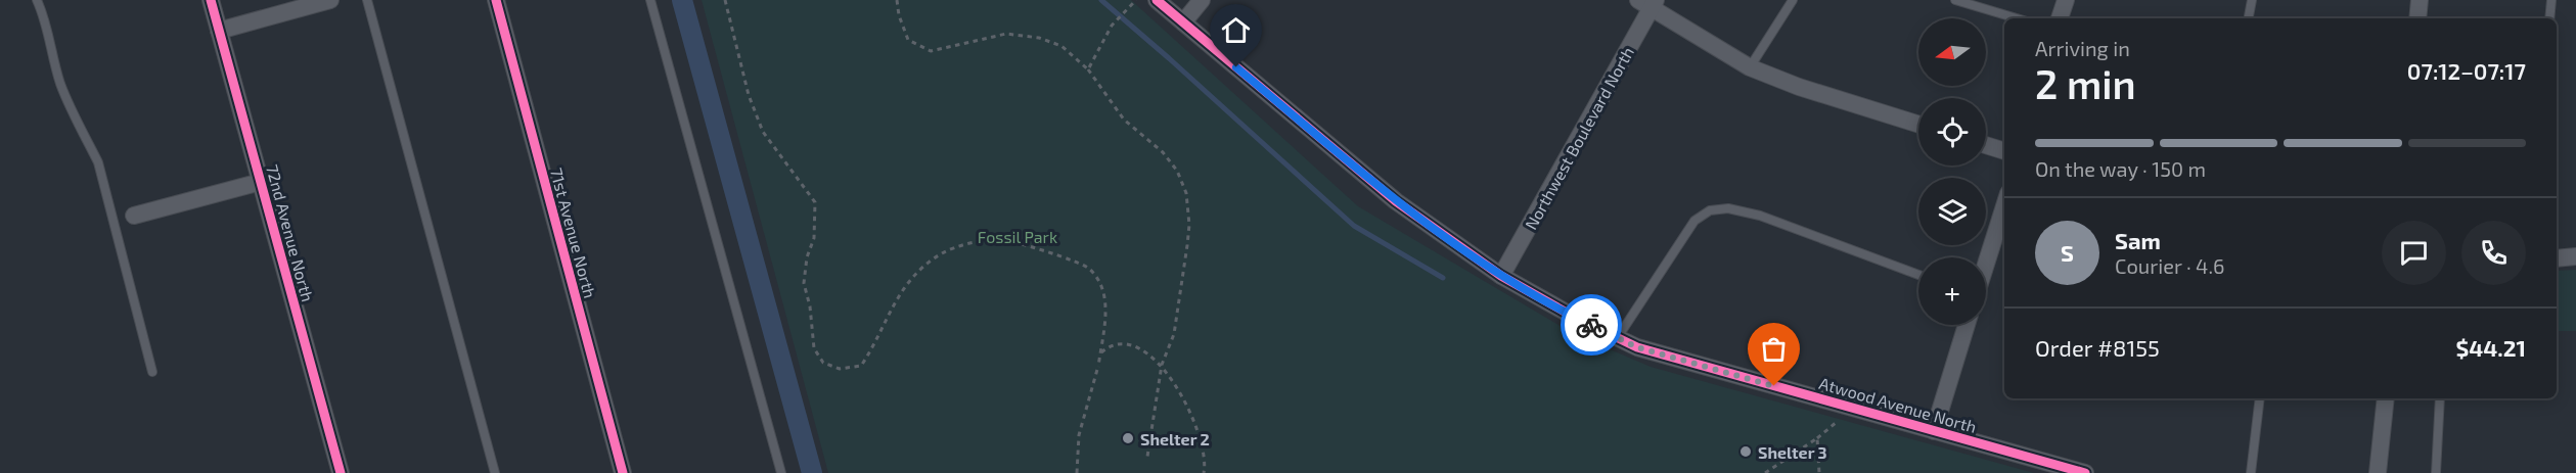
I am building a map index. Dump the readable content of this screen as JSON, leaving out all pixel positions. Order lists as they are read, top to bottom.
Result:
{
  "streets": {
    "street": [
      "Northwest Boulevard North",
      "72nd Avenue North",
      "71st Avenue North",
      "Atwood Avenue North"
    ]
  },
  "crossings": [
    ["Northwest Boulevard North", "Atwood Avenue North"]
  ],
  "parks": ["Fossil Park"],
  "places": ["Shelter 2", "Shelter 3"],
  "north": "left",
  "page": {
    "map_buttons": "+",
    "heading": ["2 min", "Arriving in", "07:12–07:17"],
    "panel": [
      "Sam",
      "Courier · 4.6",
      "Order #8155",
      "$44.21"
    ],
    "bar": "On the way · 150 m",
    "round": "S"
  }
}
